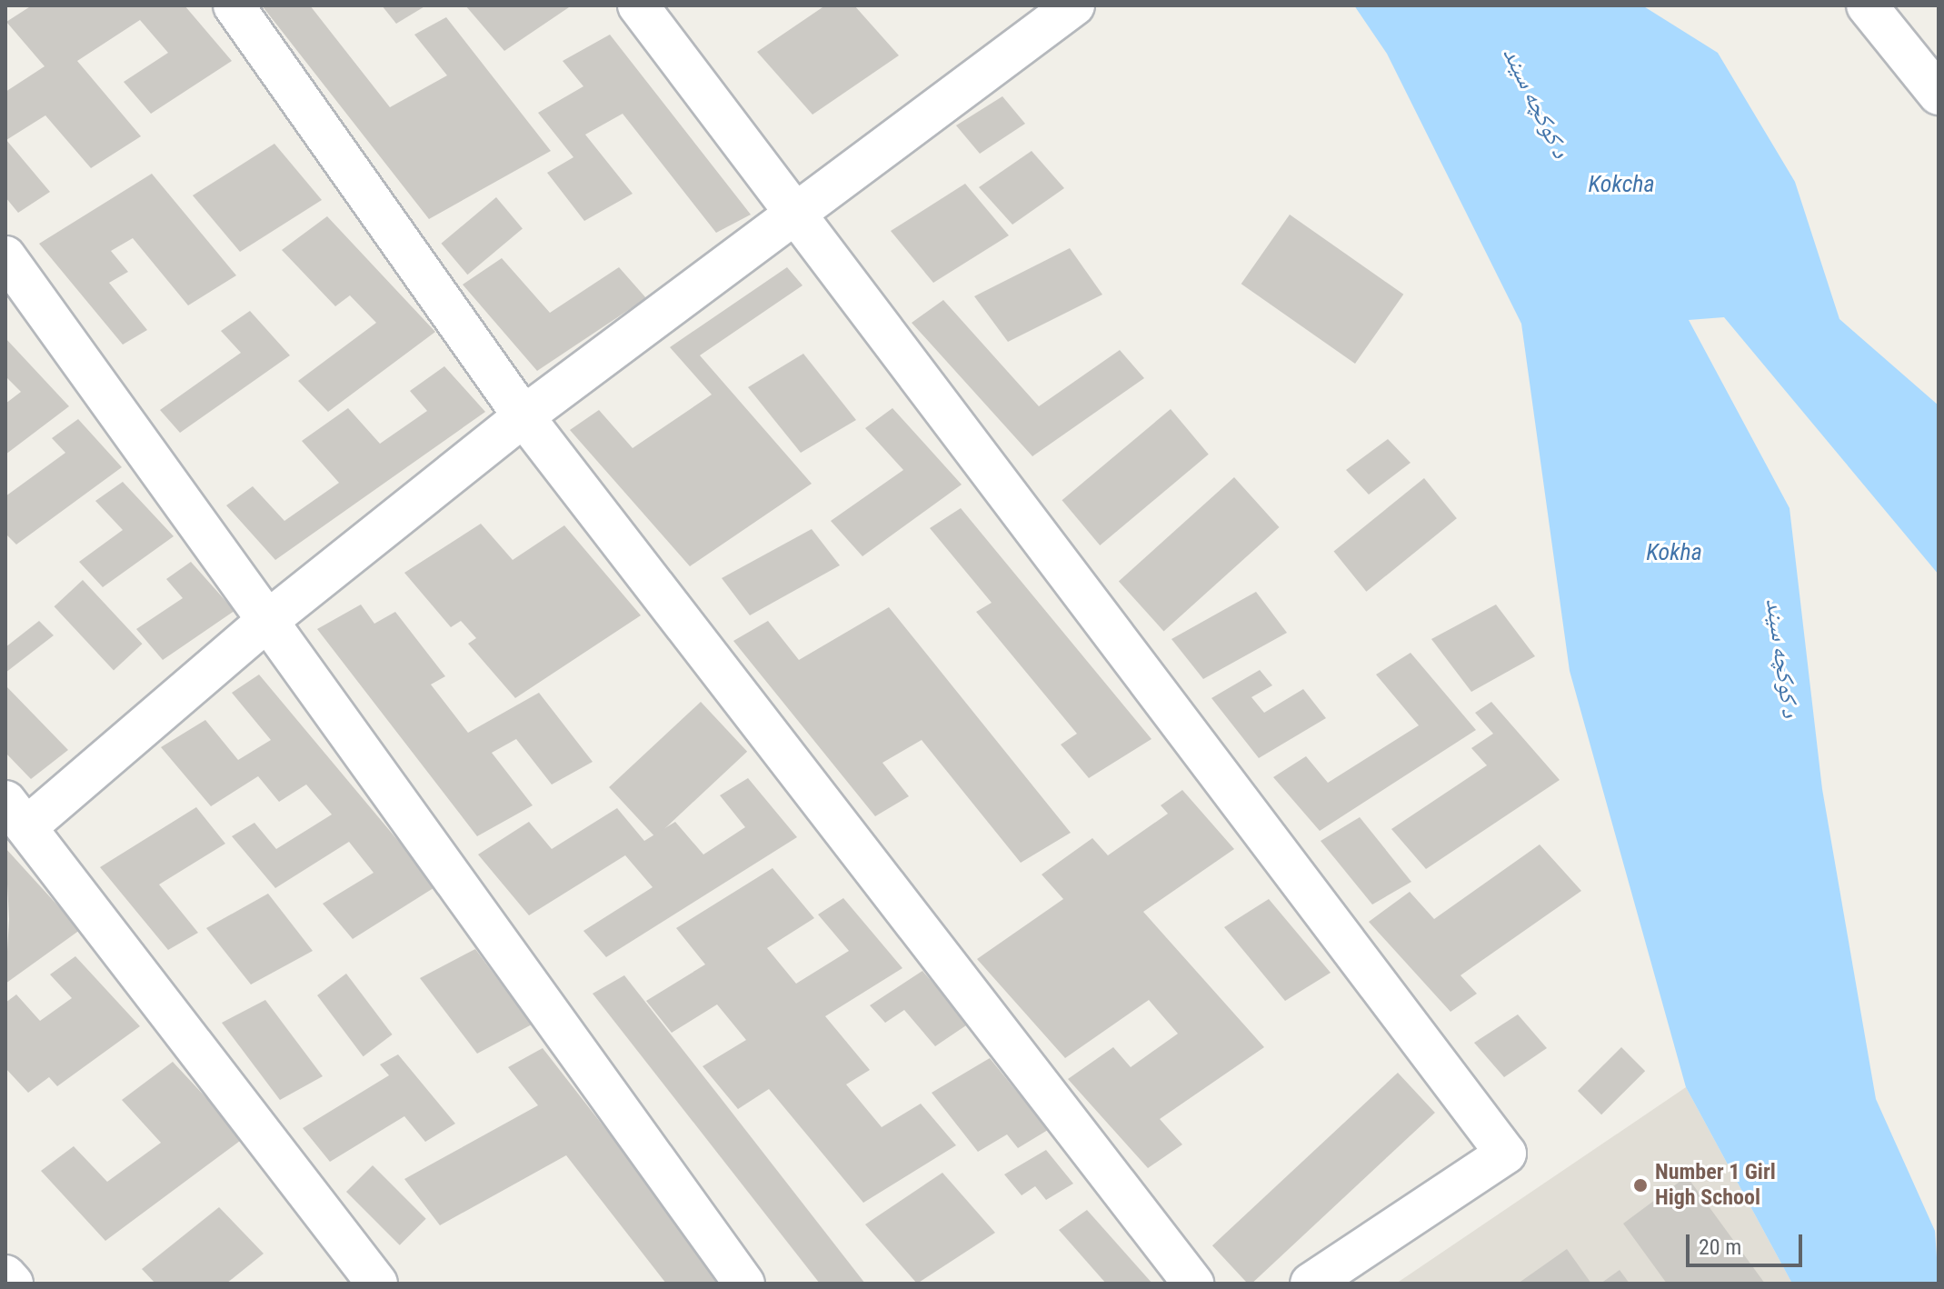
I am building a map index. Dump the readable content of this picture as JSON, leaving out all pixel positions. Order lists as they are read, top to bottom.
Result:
{
  "water": ["د کوکچه سیند", "Kokcha", "Kokha"],
  "places": ["Number 1 Girl High School"],
  "scale_bar": "20 m"
}
